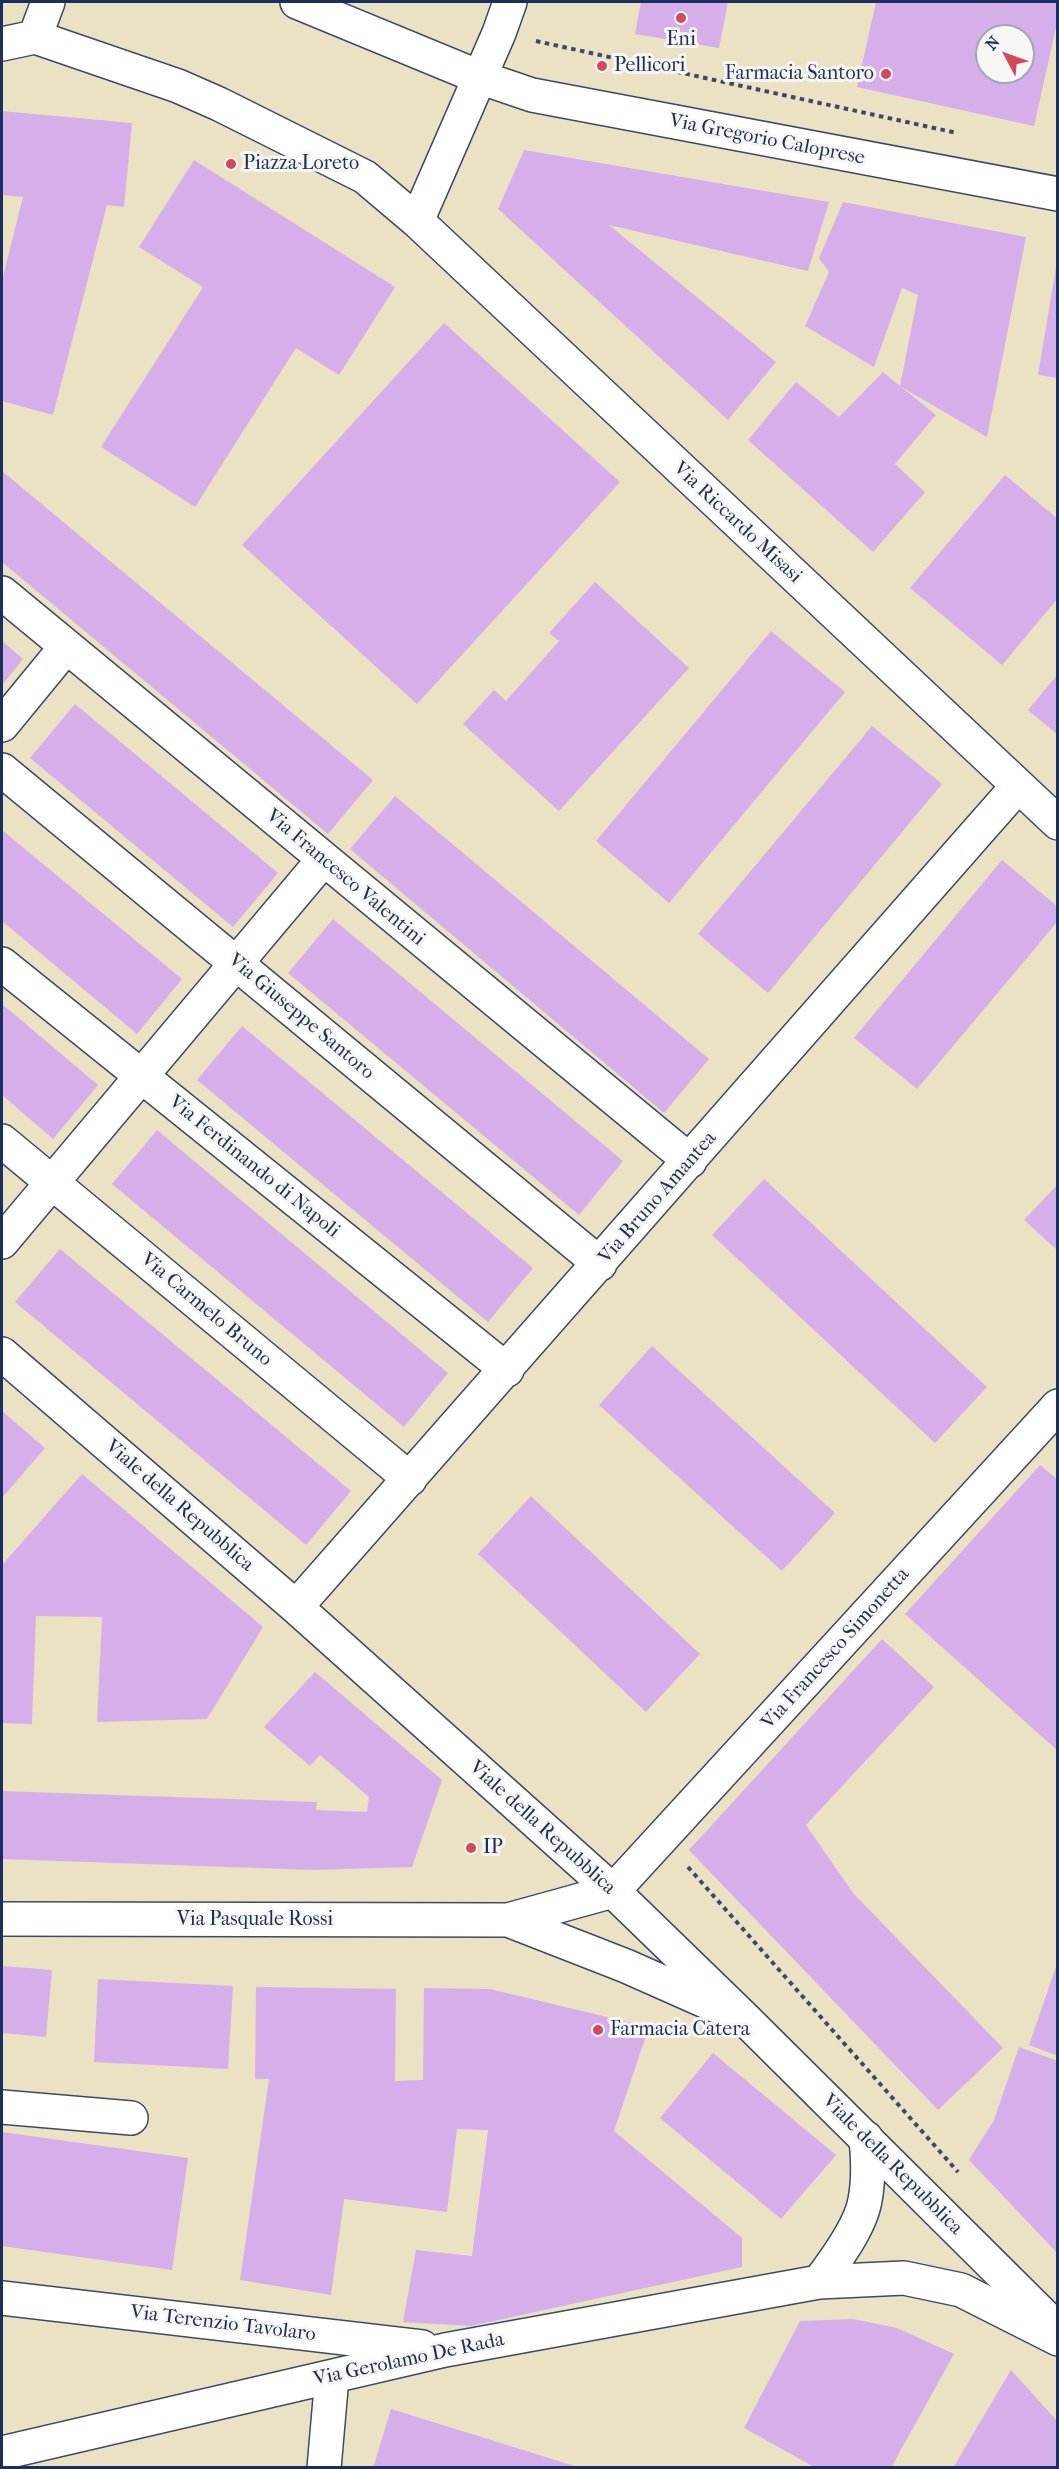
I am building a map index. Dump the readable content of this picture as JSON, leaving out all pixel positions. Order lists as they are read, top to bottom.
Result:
{
  "streets": {
    "street": [
      "Via Gregorio Caloprese",
      "Via Riccardo Misasi",
      "Via Francesco Valentini",
      "Via Giuseppe Santoro",
      "Via Ferdinando di Napoli",
      "Via Bruno Amantea",
      "Via Carmelo Bruno",
      "Viale della Repubblica",
      "Via Francesco Simonetta",
      "Via Pasquale Rossi",
      "Via Terenzio Tavolaro",
      "Via Gerolamo De Rada"
    ]
  },
  "crossings": [
    ["Via Riccardo Misasi", "Via Bruno Amantea"],
    ["Via Francesco Valentini", "Via Bruno Amantea"],
    ["Via Giuseppe Santoro", "Via Bruno Amantea"],
    ["Via Ferdinando di Napoli", "Via Bruno Amantea"],
    ["Via Bruno Amantea", "Via Carmelo Bruno"],
    ["Via Bruno Amantea", "Viale della Repubblica"],
    ["Viale della Repubblica", "Via Francesco Simonetta"],
    ["Viale della Repubblica", "Via Pasquale Rossi"],
    ["Via Francesco Simonetta", "Via Pasquale Rossi"],
    ["Via Terenzio Tavolaro", "Via Gerolamo De Rada"]
  ],
  "places": [
    "Eni",
    "Pellicori",
    "Farmacia Santoro",
    "Piazza Loreto",
    "IP",
    "Farmacia Catera"
  ],
  "north": "top left"
}
